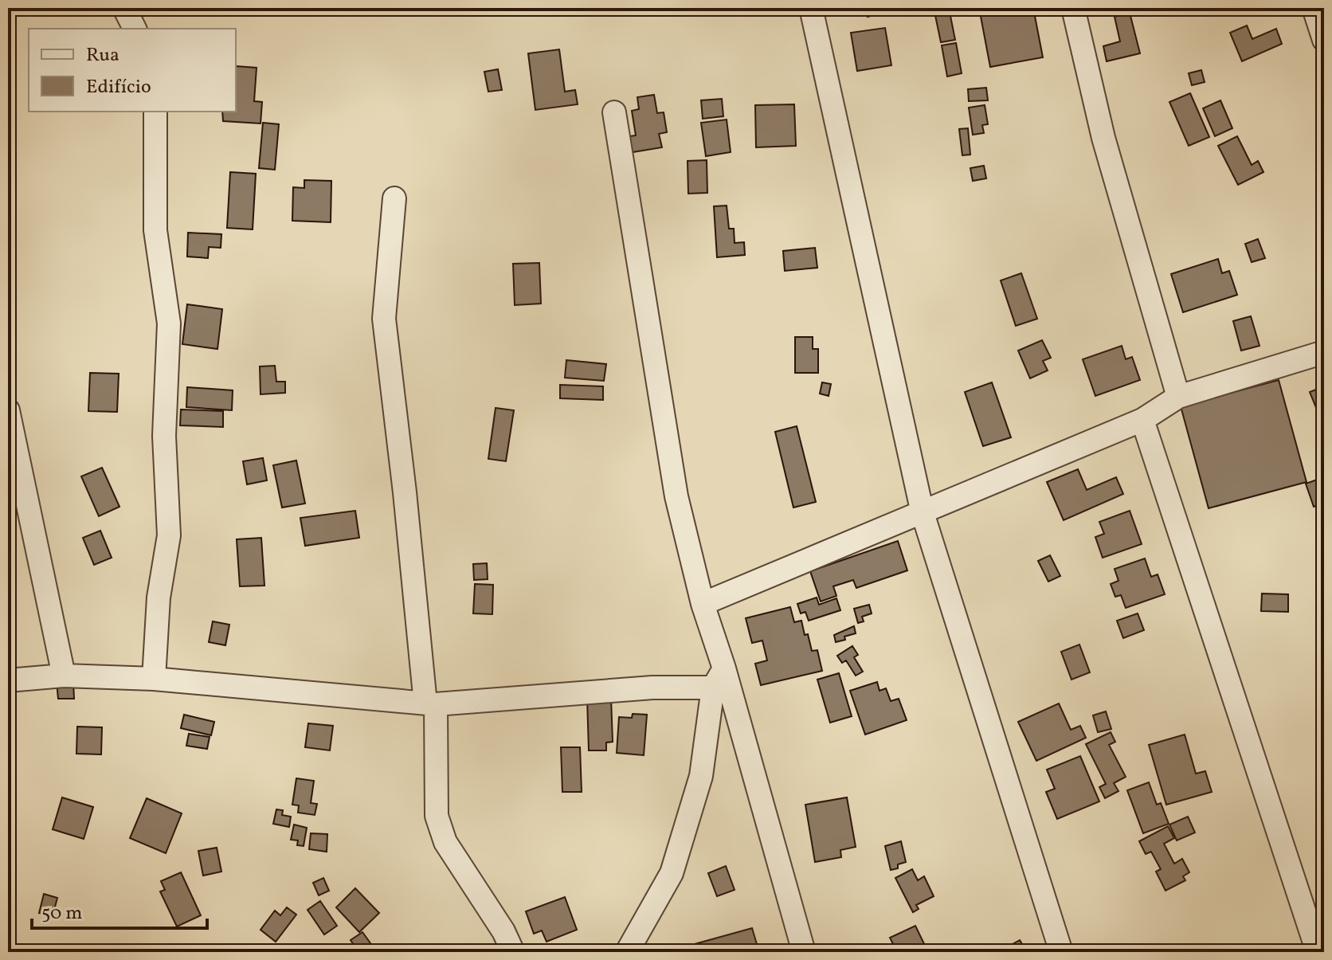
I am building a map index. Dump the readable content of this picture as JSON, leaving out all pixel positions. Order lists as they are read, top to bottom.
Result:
{
  "legend": ["Rua", "Edifício"],
  "scale_bar": "50 m"
}
